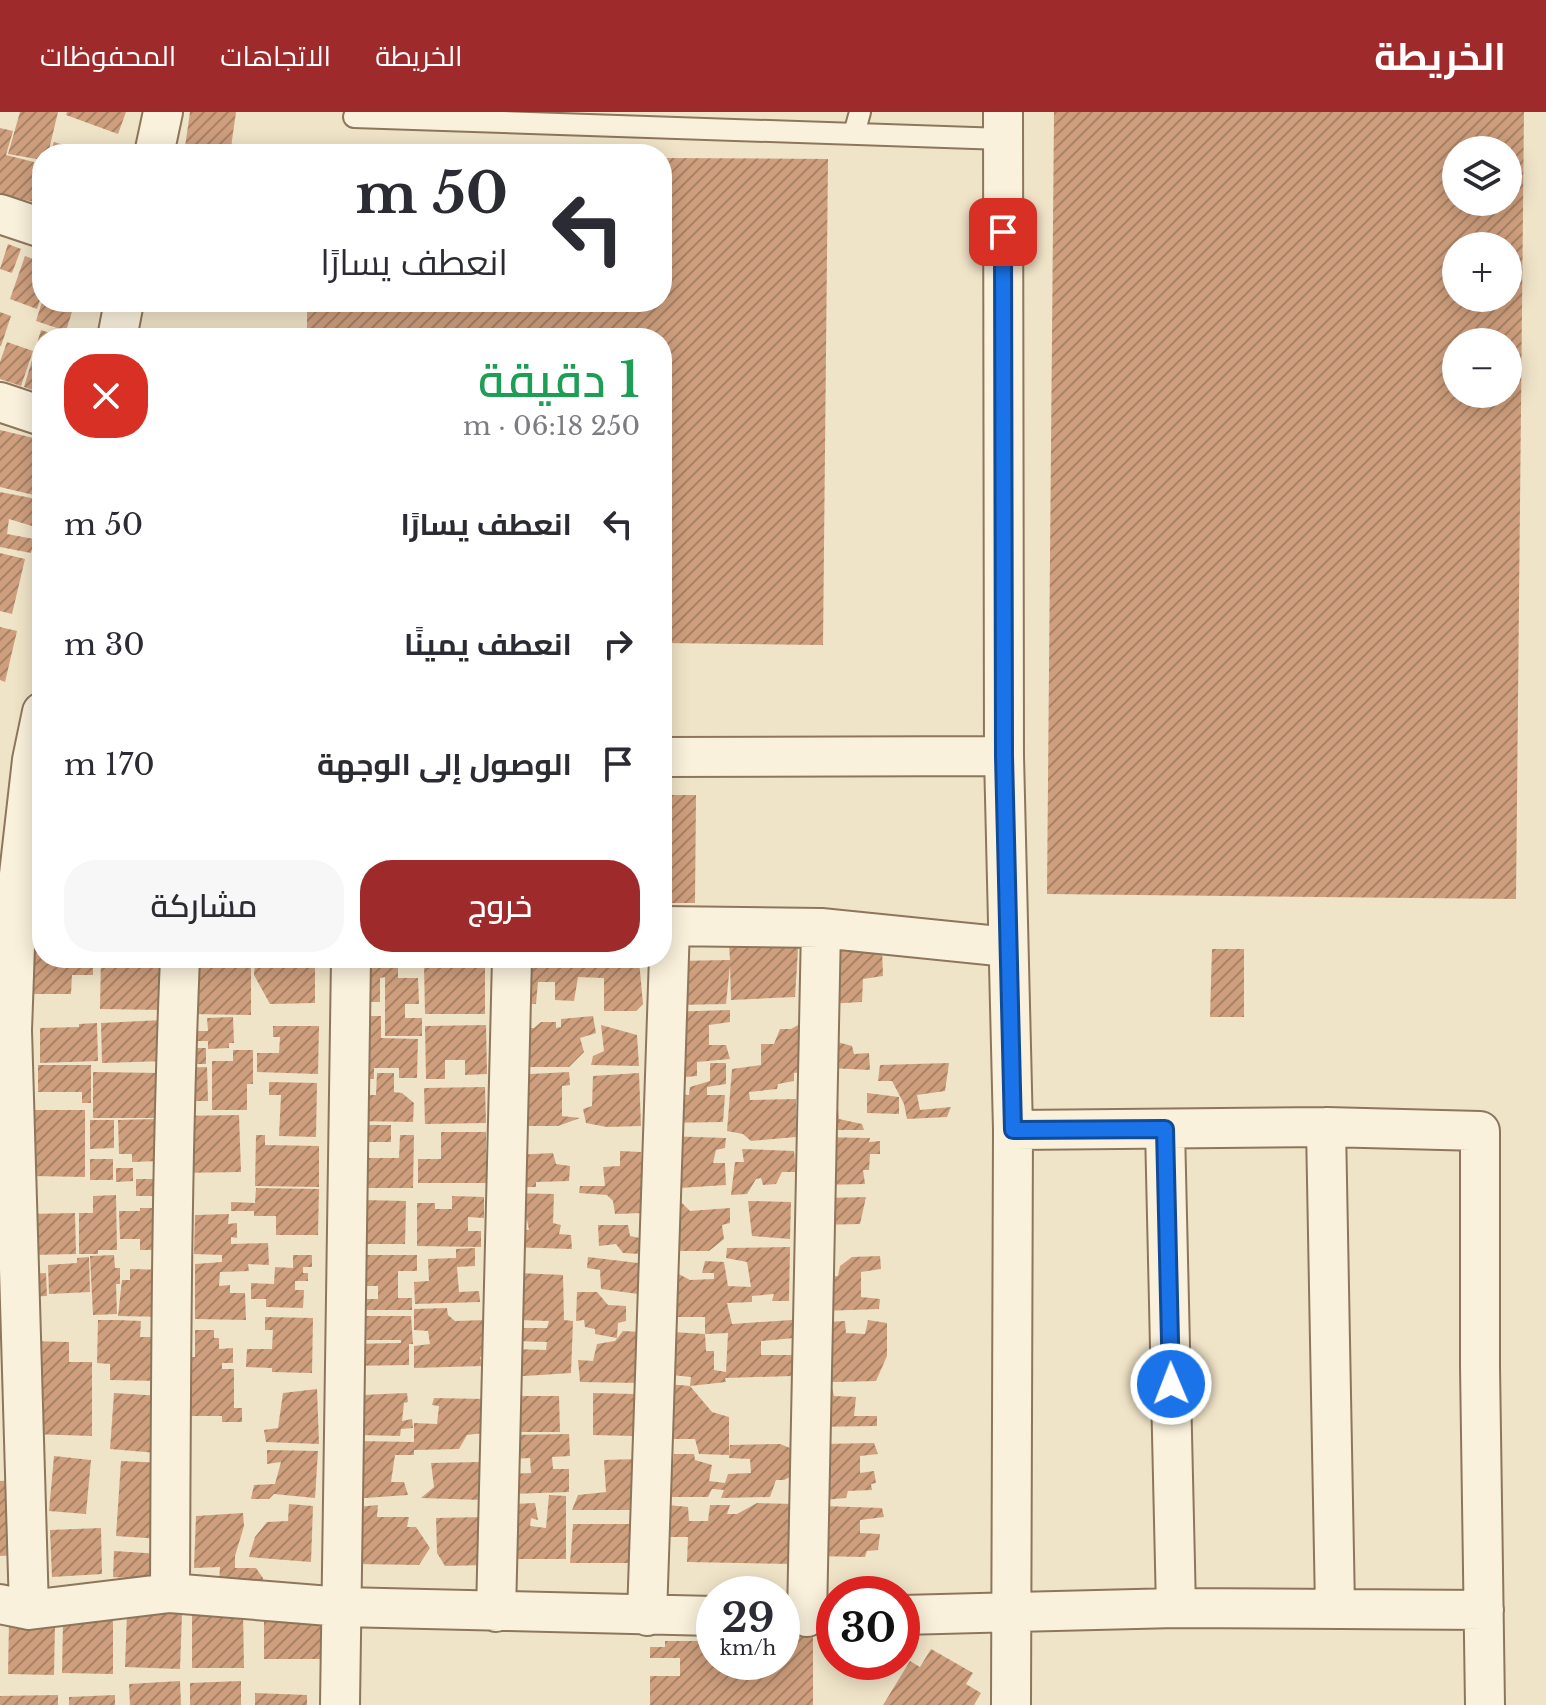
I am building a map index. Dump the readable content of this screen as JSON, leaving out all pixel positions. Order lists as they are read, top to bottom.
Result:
{
  "page": {
    "header": "الخريطة",
    "nav": ["الخريطة", "الاتجاهات", "المحفوظات"],
    "map_buttons": ["+", "−"],
    "turn": ["50 m", "انعطف يسارًا"],
    "heading": ["1 دقيقة", "250 m · 06:18"],
    "list": [
      {
        "name": "انعطف يسارًا",
        "value": "50 m"
      },
      {
        "name": "انعطف يمينًا",
        "value": "30 m"
      },
      {
        "name": "الوصول إلى الوجهة",
        "value": "170 m"
      }
    ],
    "buttons": ["خروج", "مشاركة"],
    "speed": "29 km/h",
    "limit": "30"
  }
}
